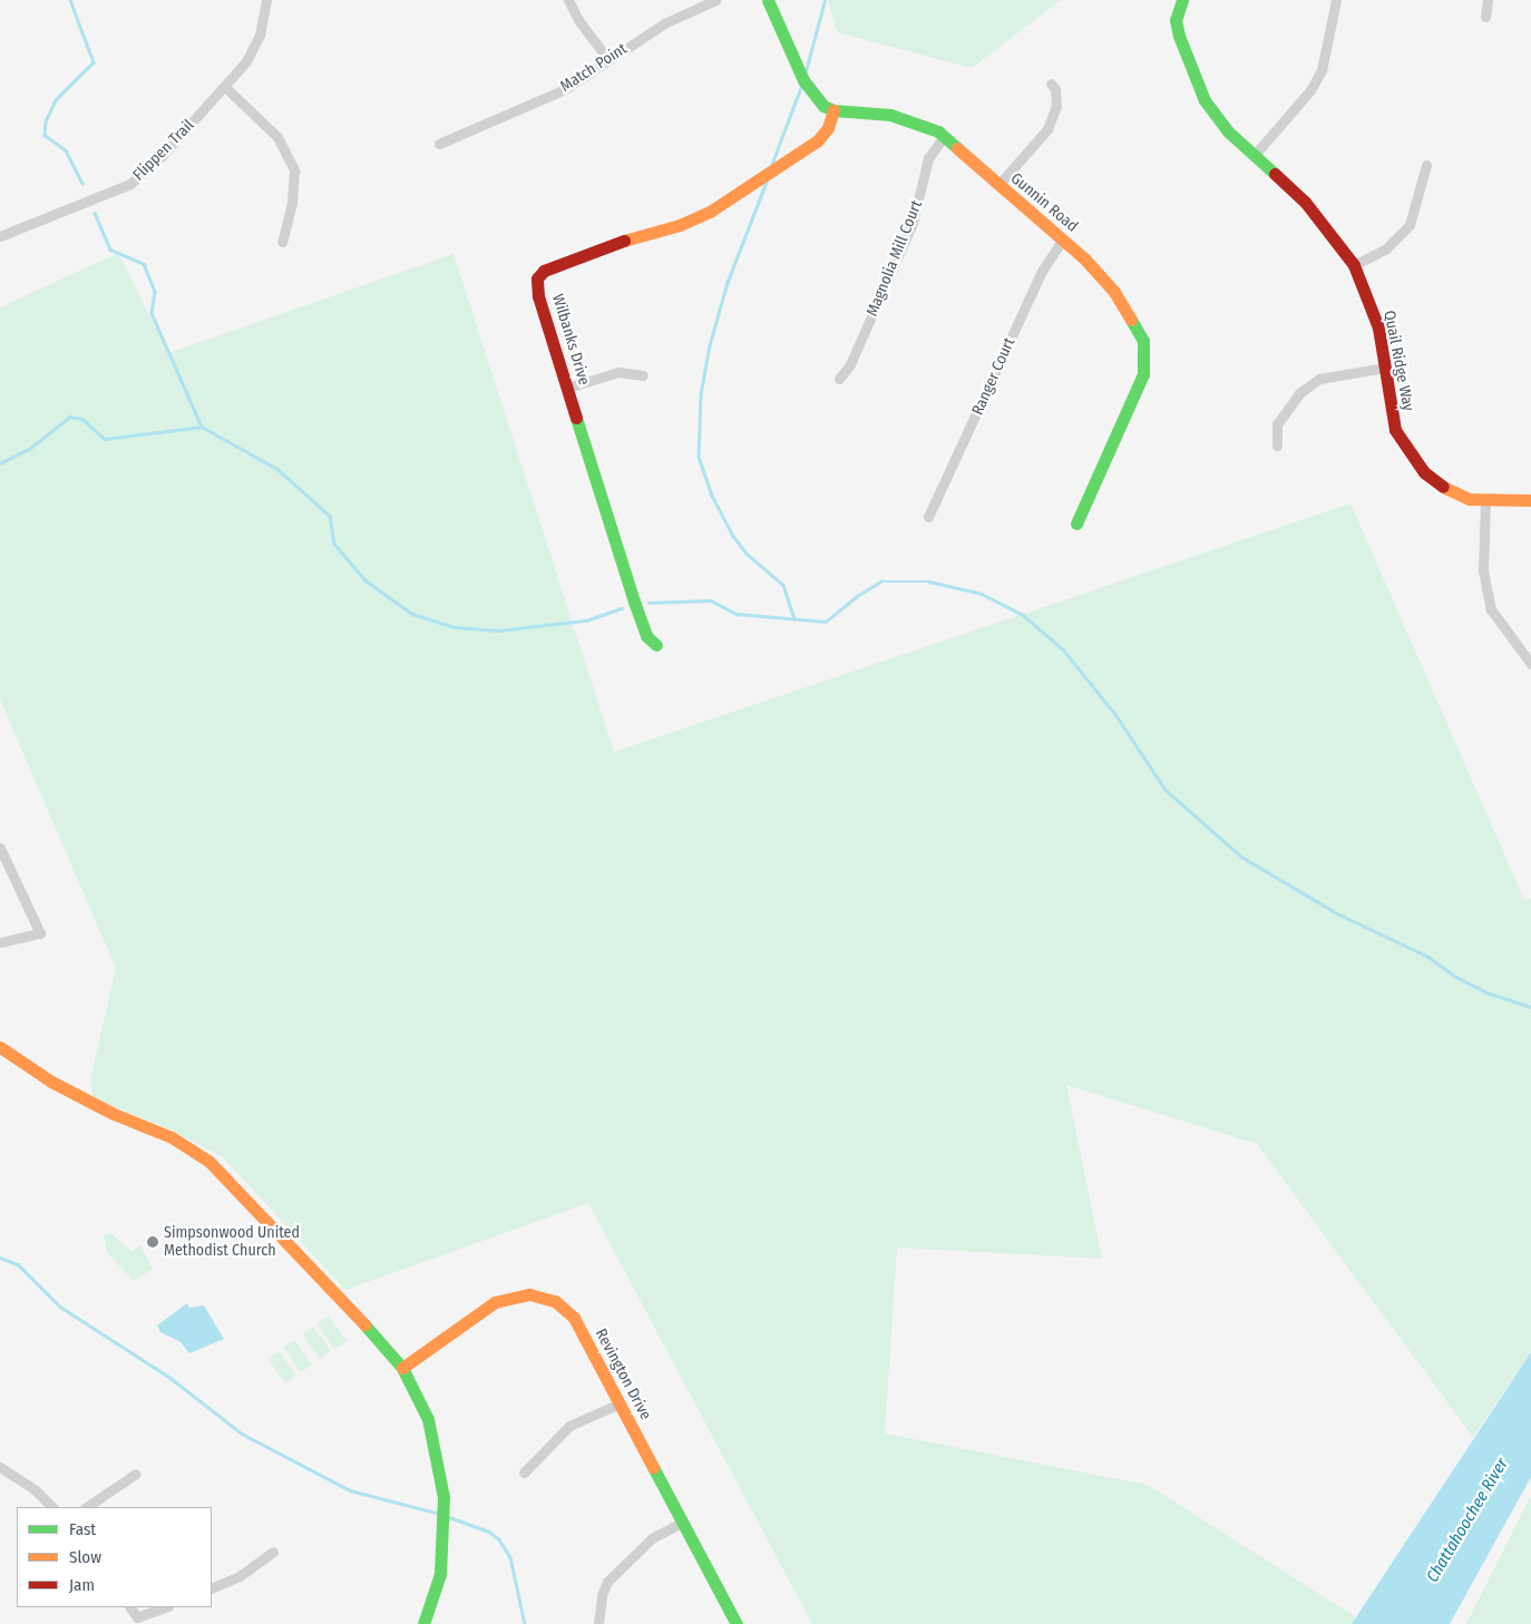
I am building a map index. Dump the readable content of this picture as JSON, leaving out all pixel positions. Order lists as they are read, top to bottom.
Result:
{
  "streets": {
    "street": [
      "Match Point",
      "Flippen Trail",
      "Gunnin Road",
      "Magnolia Mill Court",
      "Wilbanks Drive",
      "Quail Ridge Way",
      "Ranger Court",
      "Revington Drive"
    ]
  },
  "crossings": [
    ["Gunnin Road", "Magnolia Mill Court"],
    ["Gunnin Road", "Wilbanks Drive"],
    ["Gunnin Road", "Ranger Court"]
  ],
  "water": ["Chattahoochee River"],
  "places": ["Simpsonwood United Methodist Church"],
  "legend": ["Fast", "Slow", "Jam"]
}
